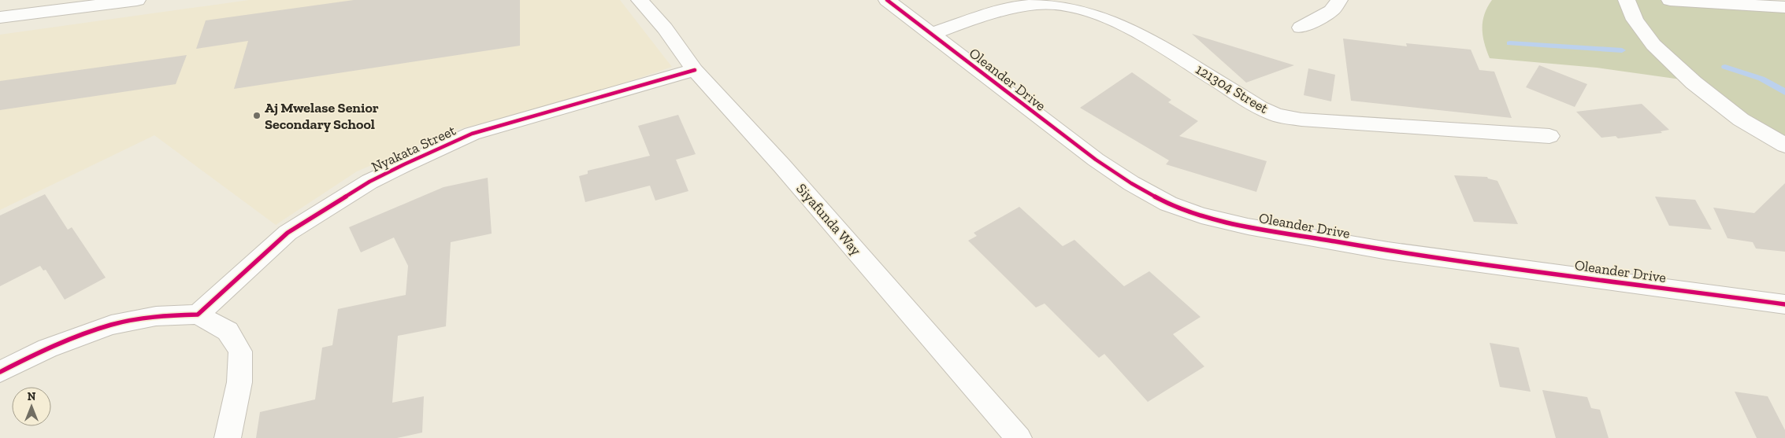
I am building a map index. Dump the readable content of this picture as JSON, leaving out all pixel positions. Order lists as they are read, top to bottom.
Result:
{
  "streets": {
    "street": [
      "Oleander Drive",
      "121304 Street",
      "Nyakata Street",
      "Siyafunda Way"
    ]
  },
  "crossings": [
    ["Oleander Drive", "121304 Street"],
    ["Nyakata Street", "Siyafunda Way"]
  ],
  "places": ["Aj Mwelase Senior Secondary School"],
  "north": "top"
}
